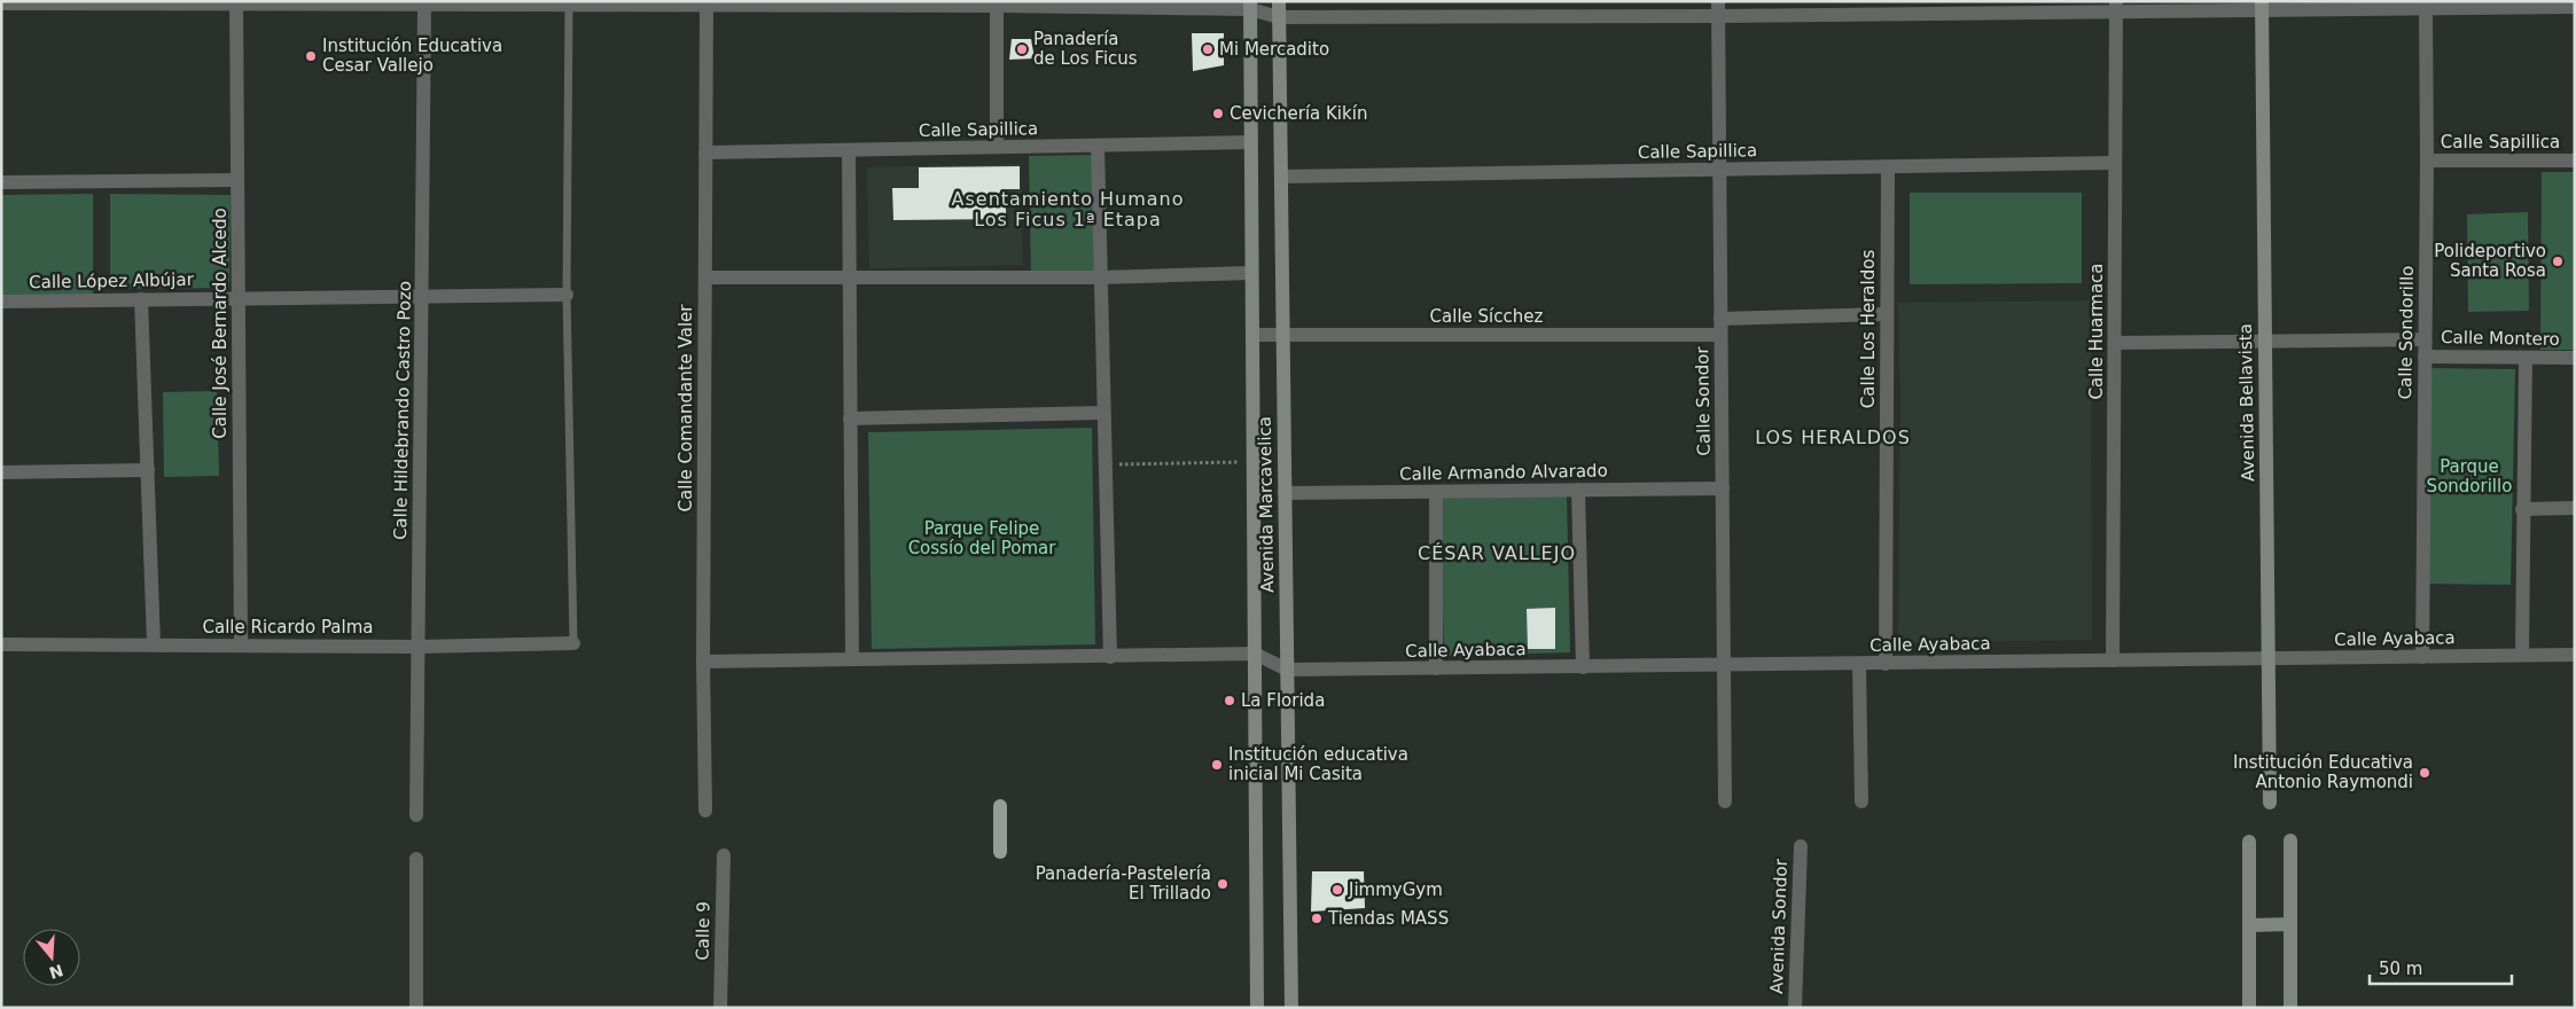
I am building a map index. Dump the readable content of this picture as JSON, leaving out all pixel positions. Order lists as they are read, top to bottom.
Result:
{
  "streets": {
    "street": [
      "Calle Sapillica",
      "Calle López Albújar",
      "Calle Sícchez",
      "Calle José Bernardo Alcedo",
      "Calle Los Heraldos",
      "Calle Huarmaca",
      "Calle Sondorillo",
      "Calle Montero",
      "Calle Sondor",
      "Avenida Bellavista",
      "Calle Comandante Valer",
      "Calle Hildebrando Castro Pozo",
      "Calle Armando Alvarado",
      "Avenida Marcavelica",
      "Calle Ricardo Palma",
      "Calle Ayabaca",
      "Avenida Sondor",
      "Calle 9"
    ]
  },
  "crossings": [
    ["Calle Sapillica", "Calle Los Heraldos"],
    ["Calle Sapillica", "Calle Huarmaca"],
    ["Calle Sapillica", "Calle Sondorillo"],
    ["Calle Sapillica", "Calle Sondor"],
    ["Calle Sapillica", "Calle Comandante Valer"],
    ["Calle Sapillica", "Avenida Marcavelica"],
    ["Calle López Albújar", "Calle José Bernardo Alcedo"],
    ["Calle López Albújar", "Calle Hildebrando Castro Pozo"],
    ["Calle Sícchez", "Calle Sondor"],
    ["Calle Sícchez", "Avenida Marcavelica"],
    ["Calle José Bernardo Alcedo", "Calle Ricardo Palma"],
    ["Calle Los Heraldos", "Calle Ayabaca"],
    ["Calle Huarmaca", "Calle Montero"],
    ["Calle Huarmaca", "Calle Ayabaca"],
    ["Calle Sondorillo", "Calle Montero"],
    ["Calle Sondorillo", "Calle Ayabaca"],
    ["Calle Montero", "Avenida Bellavista"],
    ["Calle Sondor", "Calle Armando Alvarado"],
    ["Calle Sondor", "Calle Ayabaca"],
    ["Avenida Bellavista", "Calle Ayabaca"],
    ["Calle Hildebrando Castro Pozo", "Calle Ricardo Palma"],
    ["Calle Armando Alvarado", "Avenida Marcavelica"],
    ["Avenida Marcavelica", "Calle Ayabaca"]
  ],
  "districts": ["Asentamiento Humano Los Ficus 1ª Etapa", "LOS HERALDOS", "CÉSAR VALLEJO"],
  "parks": ["Parque Sondorillo", "Parque Felipe Cossío del Pomar"],
  "places": [
    "Panadería de Los Ficus",
    "Mi Mercadito",
    "Institución Educativa Cesar Vallejo",
    "Cevichería Kikín",
    "Polideportivo Santa Rosa",
    "La Florida",
    "Institución educativa inicial Mi Casita",
    "Institución Educativa Antonio Raymondi",
    "Panadería-Pastelería El Trillado",
    "JimmyGym",
    "Tiendas MASS"
  ],
  "scale_bar": "50 m",
  "north": "bottom"
}
